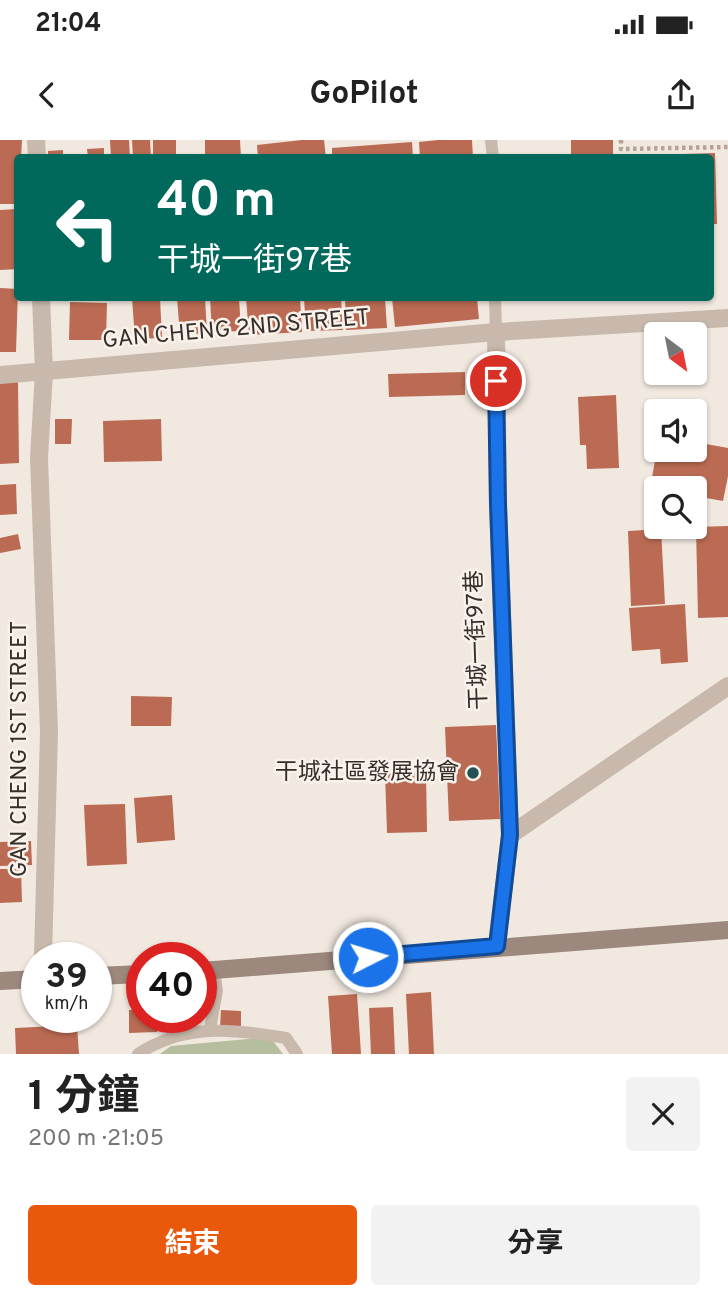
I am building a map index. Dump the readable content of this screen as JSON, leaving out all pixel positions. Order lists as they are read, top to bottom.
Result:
{
  "streets": {
    "street": ["GAN CHENG 2ND STREET", "干城一街97巷", "GAN CHENG 1ST STREET"]
  },
  "crossings": [
    ["GAN CHENG 2ND STREET", "干城一街97巷"],
    ["GAN CHENG 2ND STREET", "GAN CHENG 1ST STREET"]
  ],
  "places": ["干城社區發展協會"],
  "north": "bottom right",
  "page": {
    "status": "21:04",
    "header": "GoPilot",
    "turn": ["40 m", "干城一街97巷"],
    "speed": "39 km/h",
    "limit": "40",
    "heading": ["1 分鐘", "200 m · 21:05"],
    "buttons": ["結束", "分享"]
  }
}
